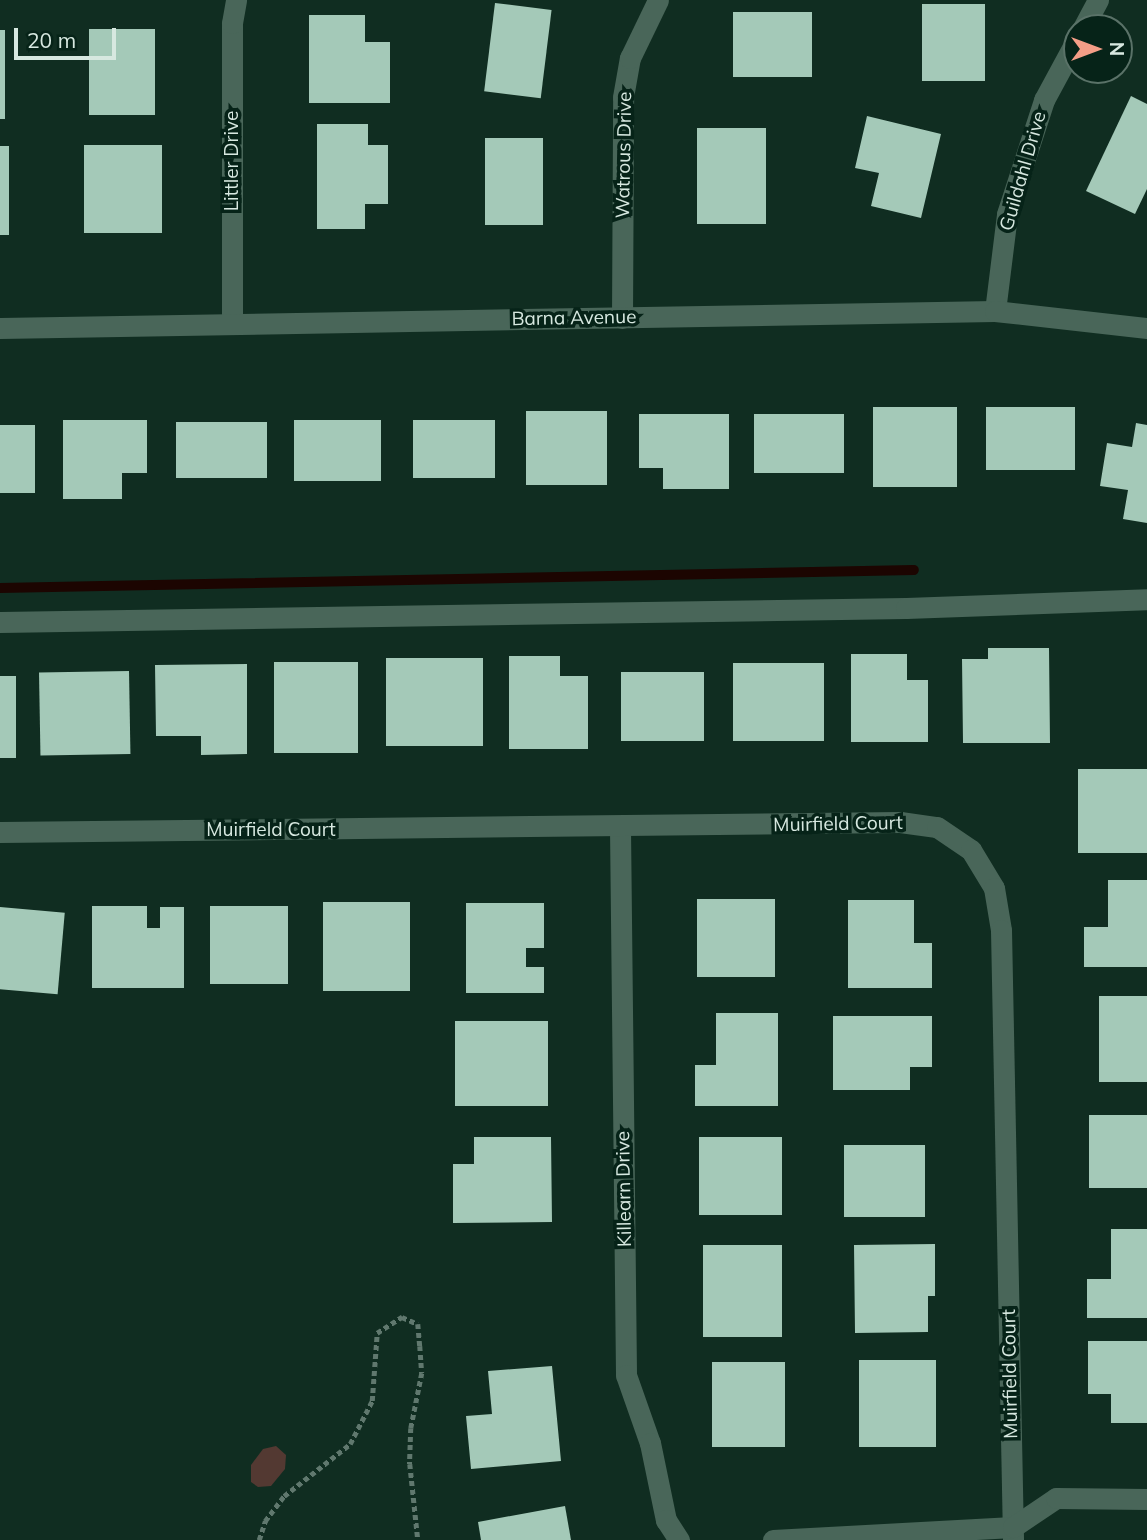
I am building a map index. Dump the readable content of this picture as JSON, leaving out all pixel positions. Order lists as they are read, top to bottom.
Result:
{
  "streets": {
    "street": [
      "Watrous Drive",
      "Littler Drive",
      "Guildahl Drive",
      "Barna Avenue",
      "Muirfield Court",
      "Killearn Drive"
    ]
  },
  "crossings": [
    ["Watrous Drive", "Barna Avenue"],
    ["Littler Drive", "Barna Avenue"],
    ["Guildahl Drive", "Barna Avenue"],
    ["Muirfield Court", "Killearn Drive"]
  ],
  "scale_bar": "20 m",
  "north": "right"
}
